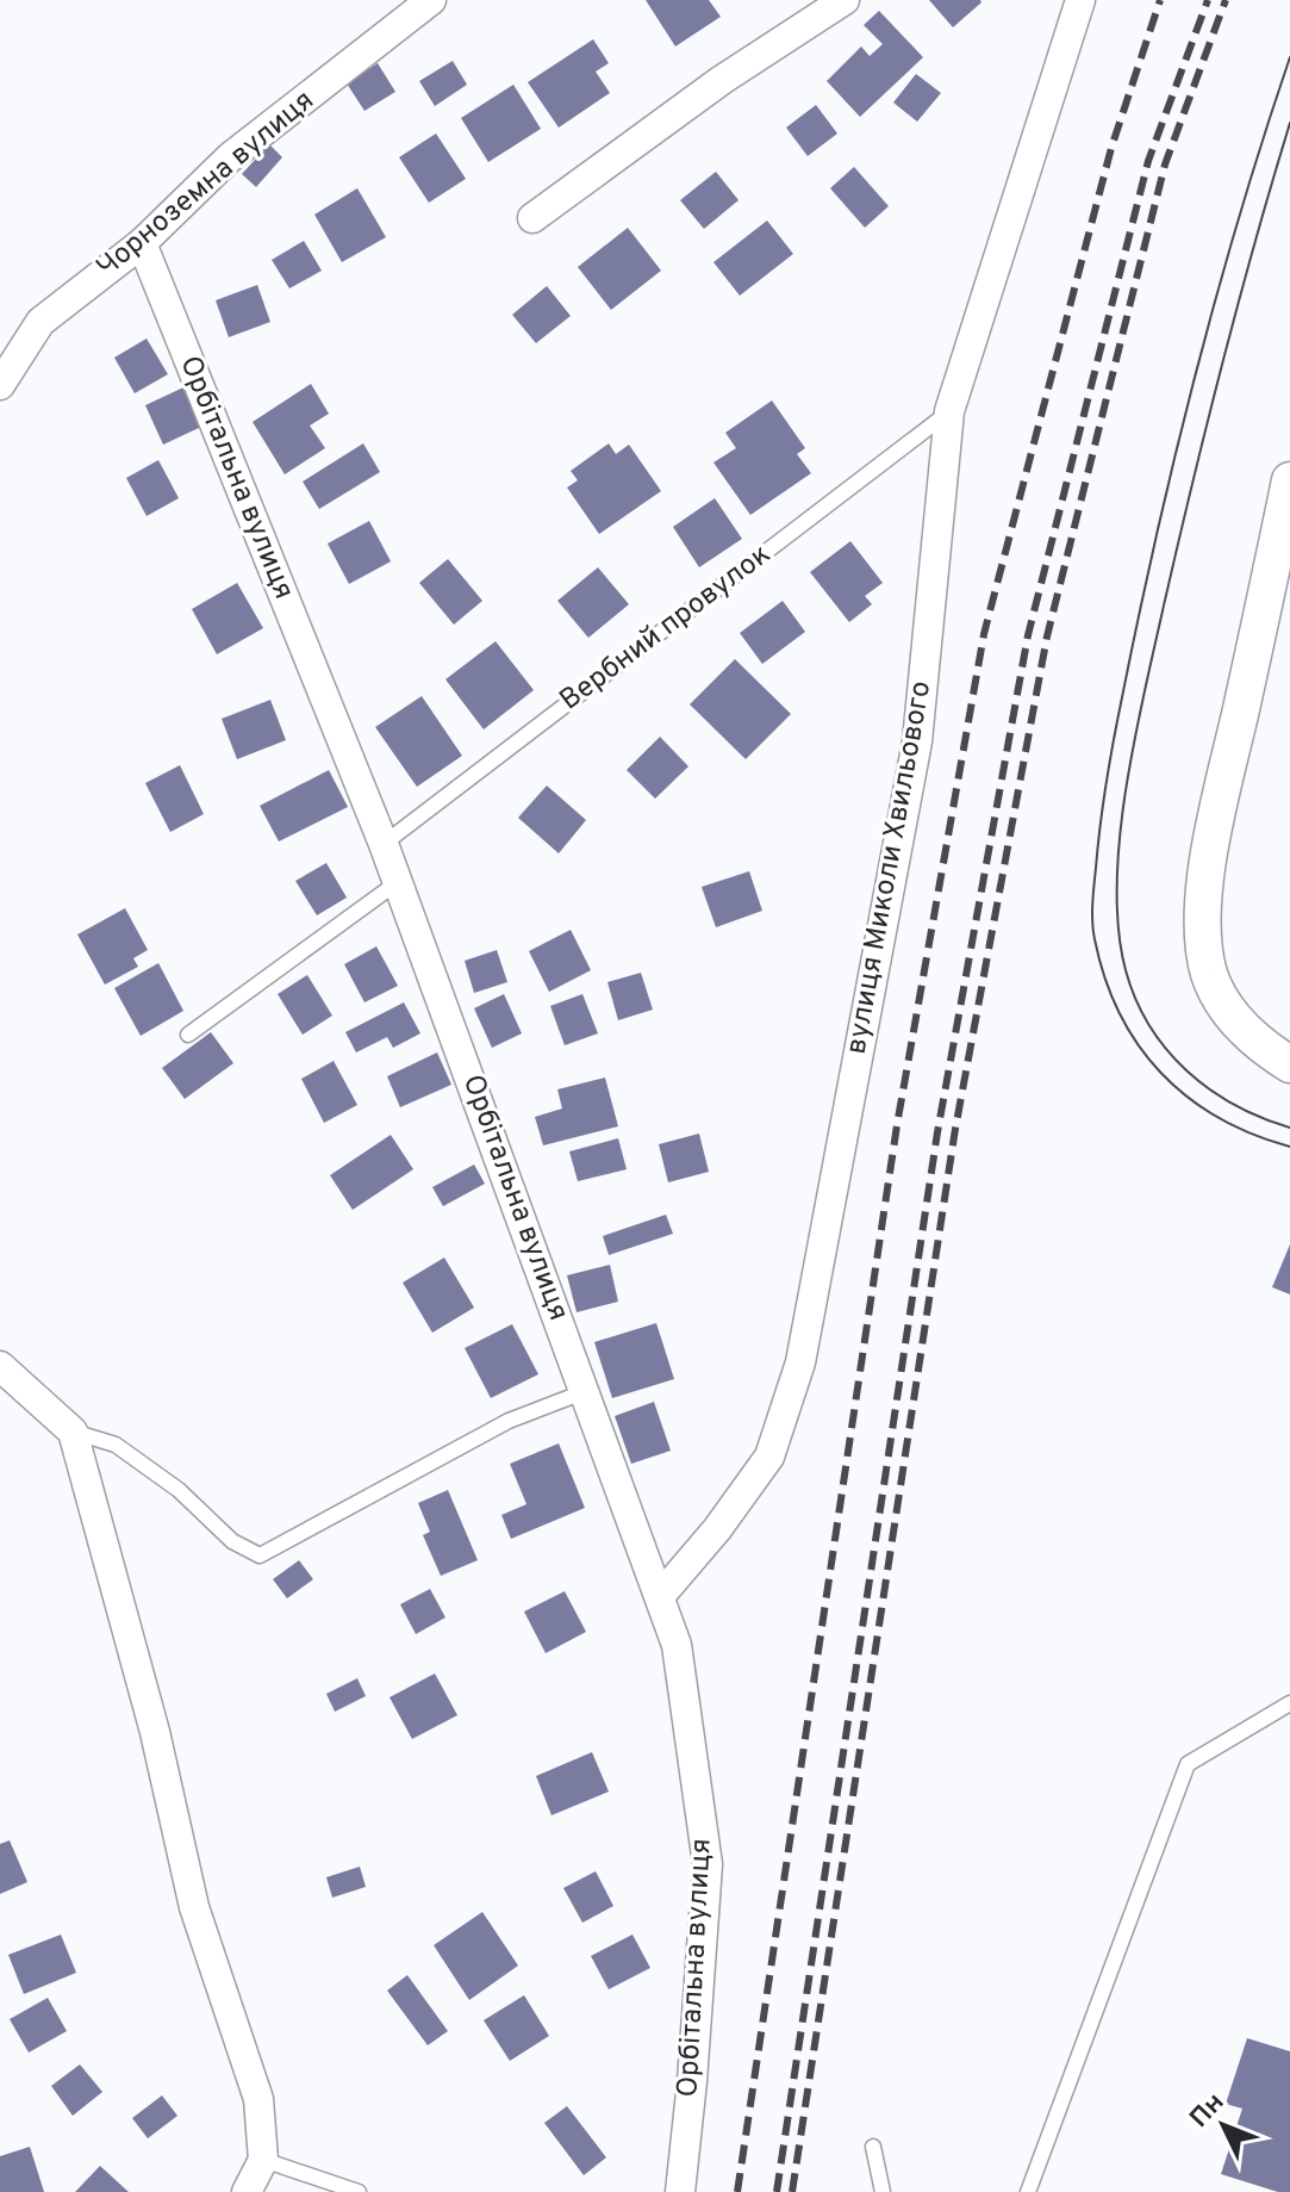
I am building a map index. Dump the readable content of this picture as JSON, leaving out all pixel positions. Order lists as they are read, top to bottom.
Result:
{
  "streets": {
    "street": ["Чорноземна вулиця", "Орбітальна вулиця", "вулиця Миколи Хвильового"],
    "lane": ["Вербний провулок"]
  },
  "crossings": [
    ["Чорноземна вулиця", "Орбітальна вулиця"],
    ["Орбітальна вулиця", "Вербний провулок"],
    ["Орбітальна вулиця", "вулиця Миколи Хвильового"],
    ["Вербний провулок", "вулиця Миколи Хвильового"]
  ],
  "north": "top left"
}
